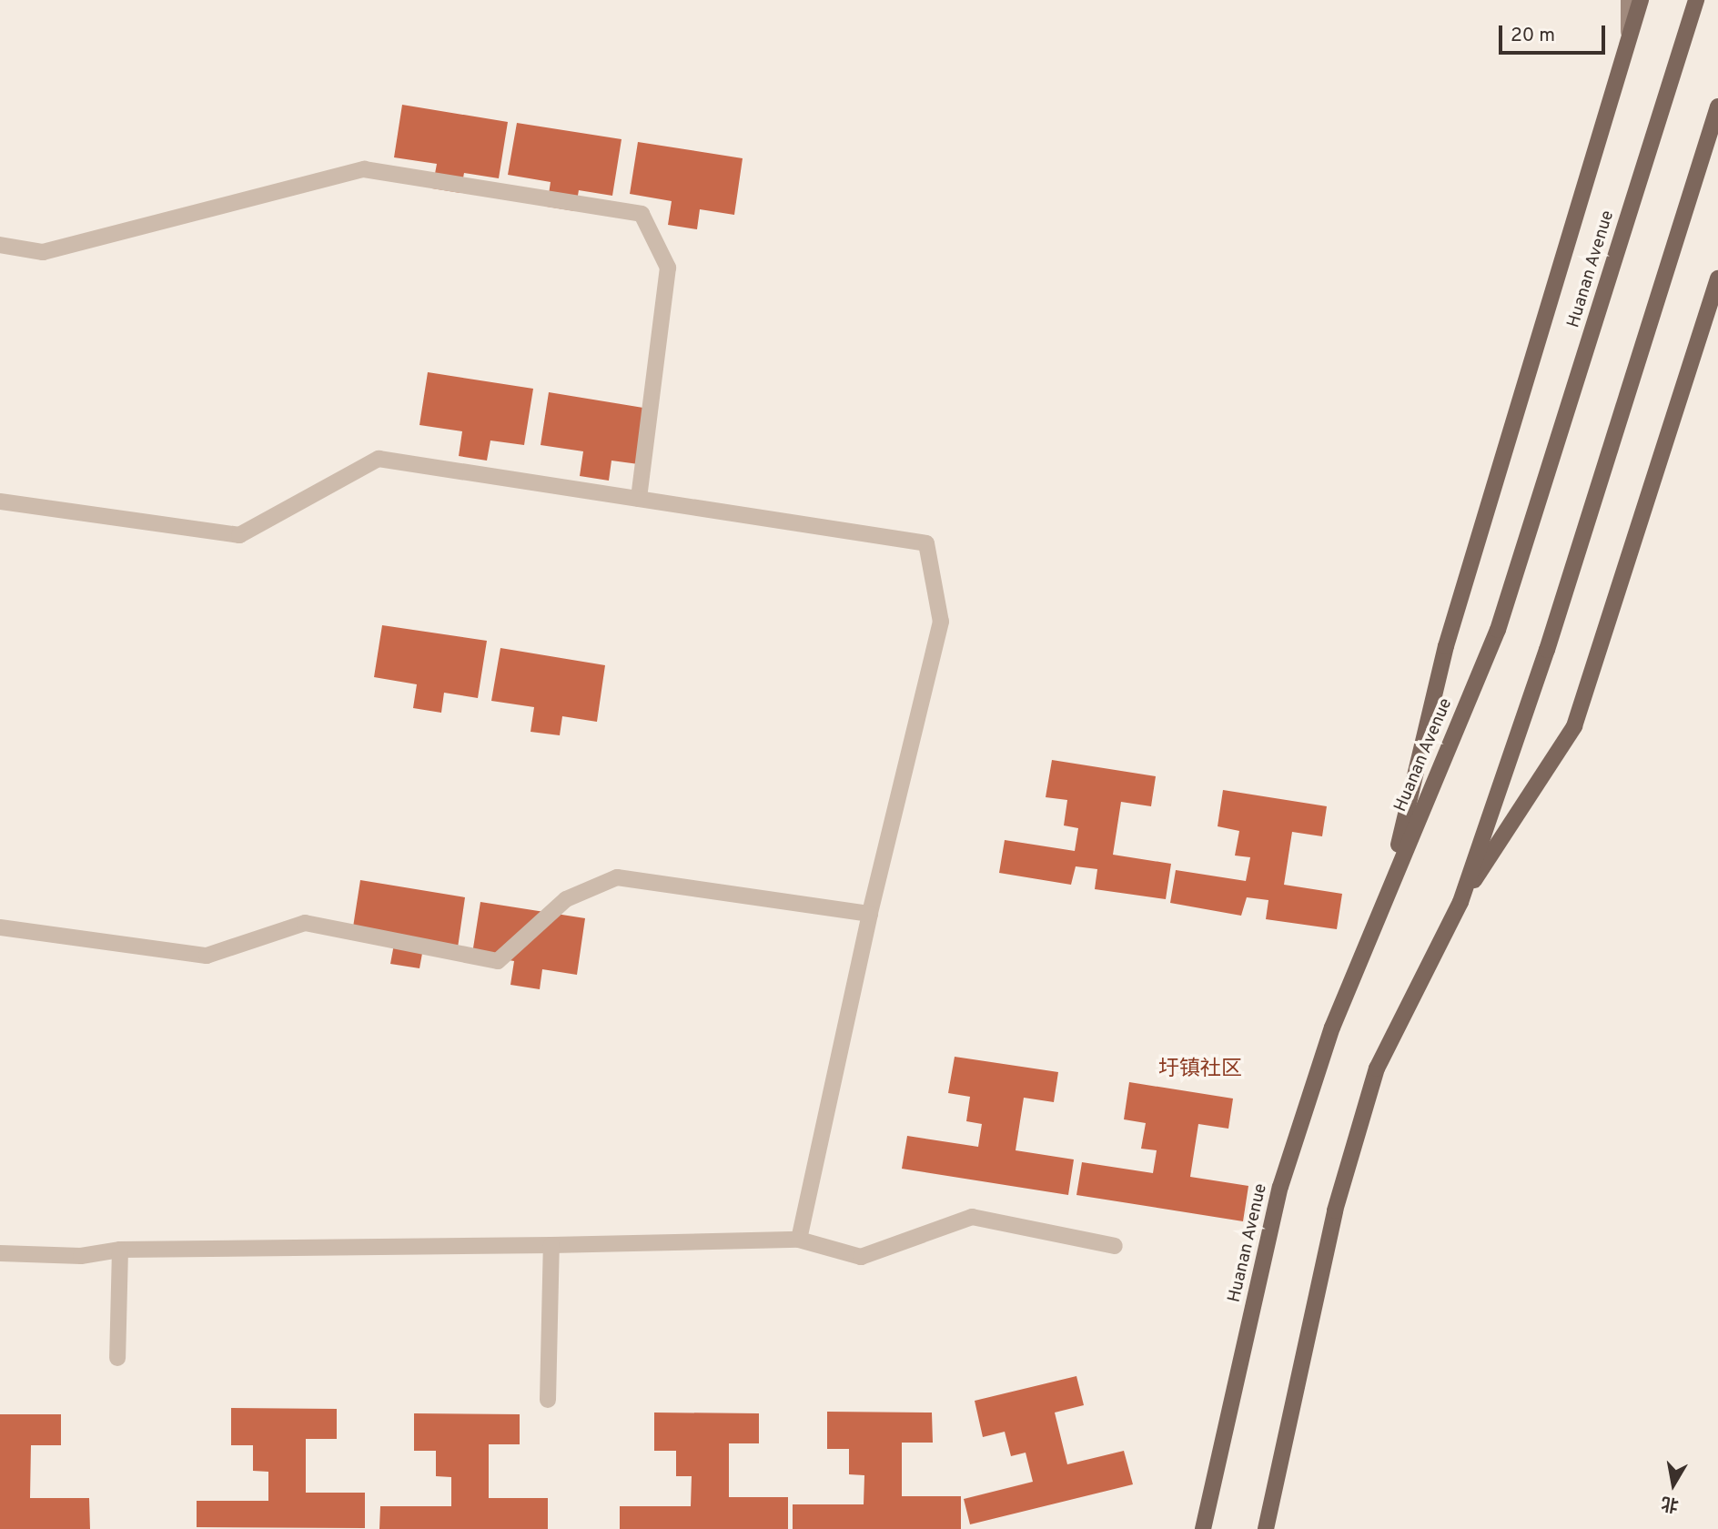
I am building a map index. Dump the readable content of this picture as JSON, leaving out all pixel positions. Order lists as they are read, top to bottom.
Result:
{
  "streets": {
    "main road": ["Huanan Avenue"]
  },
  "districts": ["圩镇社区"],
  "scale_bar": "20 m",
  "north": "bottom"
}
